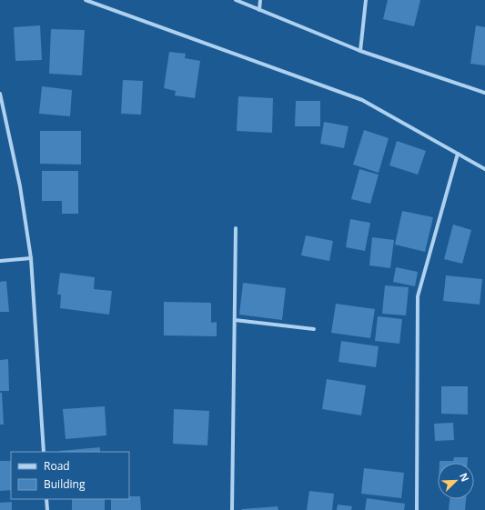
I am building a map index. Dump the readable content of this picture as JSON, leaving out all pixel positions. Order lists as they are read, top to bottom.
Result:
{
  "legend": ["Road", "Building"],
  "north": "top right"
}
